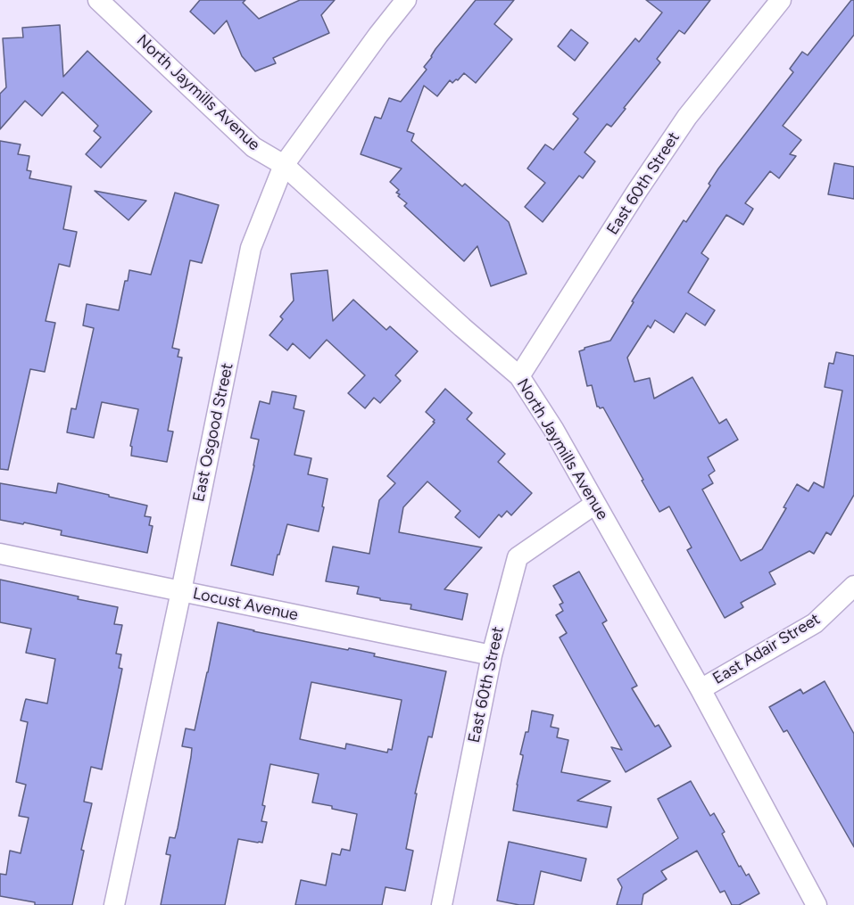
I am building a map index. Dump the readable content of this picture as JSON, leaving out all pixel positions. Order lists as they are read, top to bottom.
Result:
{
  "streets": {
    "street": [
      "North Jaymills Avenue",
      "East 60th Street",
      "East Osgood Street",
      "Locust Avenue",
      "East Adair Street"
    ]
  },
  "crossings": [
    ["North Jaymills Avenue", "East 60th Street"],
    ["North Jaymills Avenue", "East Osgood Street"],
    ["North Jaymills Avenue", "East Adair Street"],
    ["East 60th Street", "Locust Avenue"],
    ["East Osgood Street", "Locust Avenue"]
  ]
}
